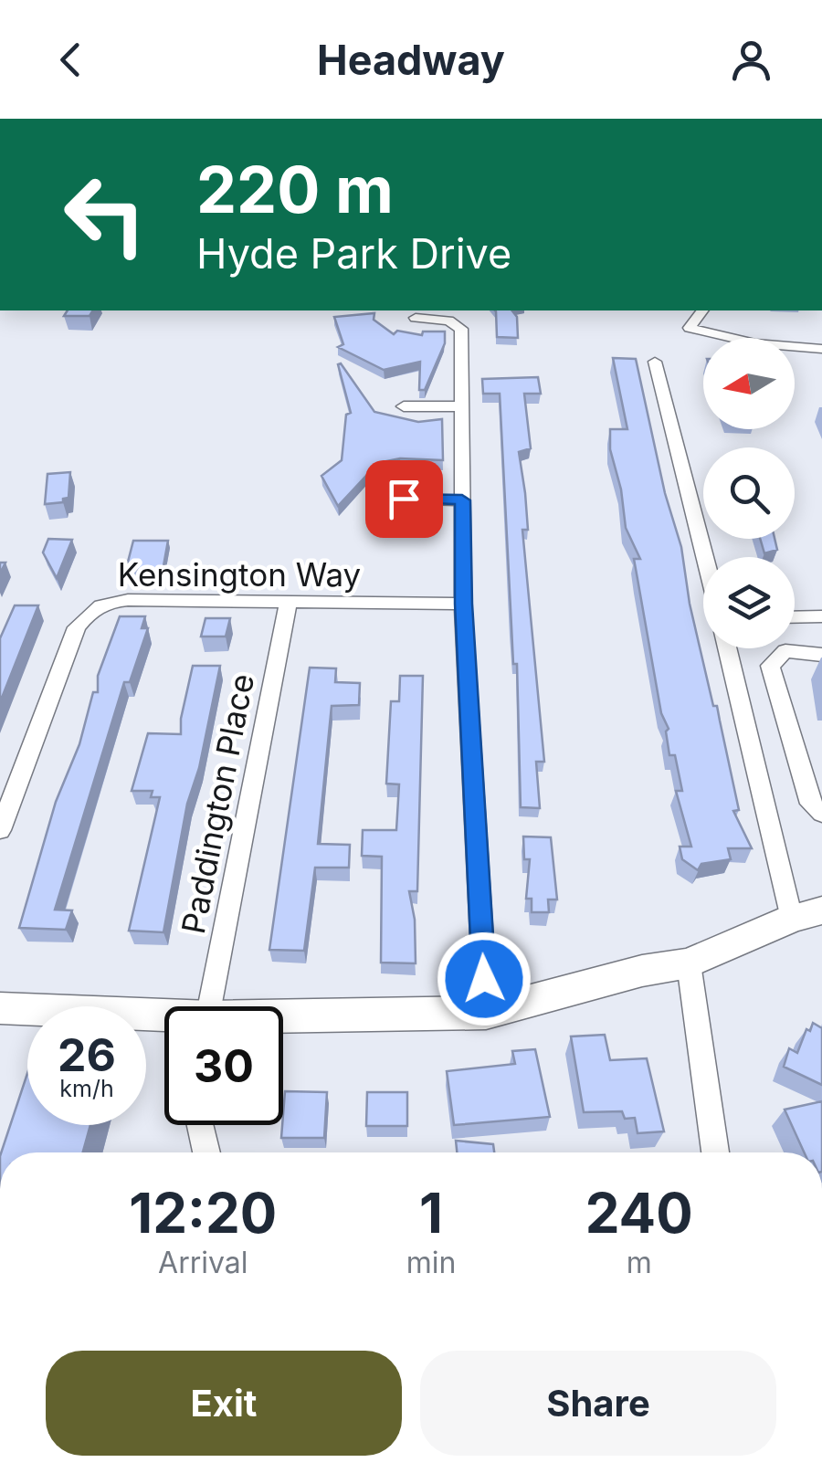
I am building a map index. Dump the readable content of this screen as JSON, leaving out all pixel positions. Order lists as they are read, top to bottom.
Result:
{
  "streets": {
    "street": ["Kensington Way", "Paddington Place"]
  },
  "crossings": [
    ["Kensington Way", "Paddington Place"]
  ],
  "north": "left",
  "page": {
    "header": "Headway",
    "turn": ["220 m", "Hyde Park Drive"],
    "speed": "26 km/h",
    "limit": "30",
    "eta": [
      "12:20",
      "Arrival",
      "1",
      "min",
      "240",
      "m"
    ],
    "buttons": ["Exit", "Share"]
  }
}
